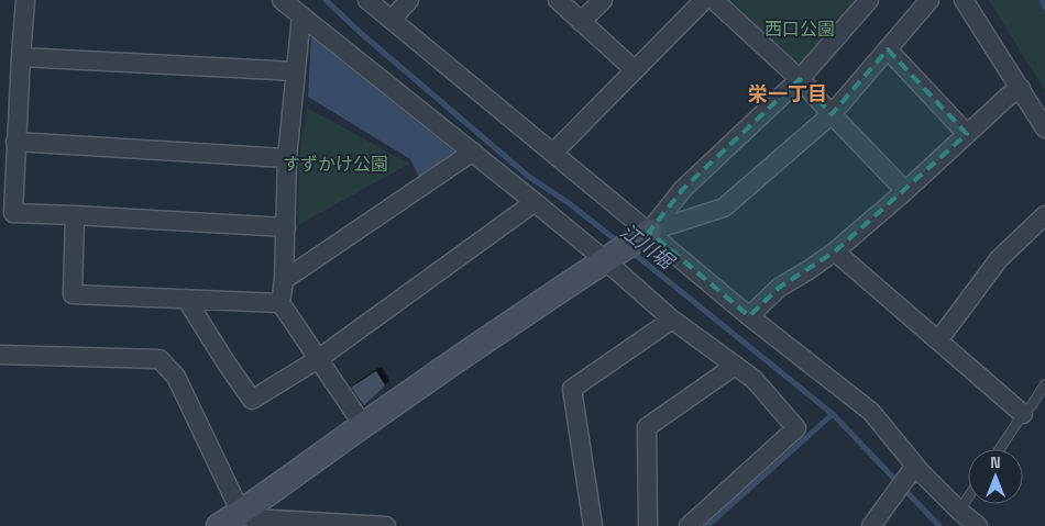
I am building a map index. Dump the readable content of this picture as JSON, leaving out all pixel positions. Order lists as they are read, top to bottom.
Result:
{
  "districts": ["栄一丁目"],
  "water": ["江川堀"],
  "parks": ["西口公園", "すずかけ公園"],
  "north": "top"
}
